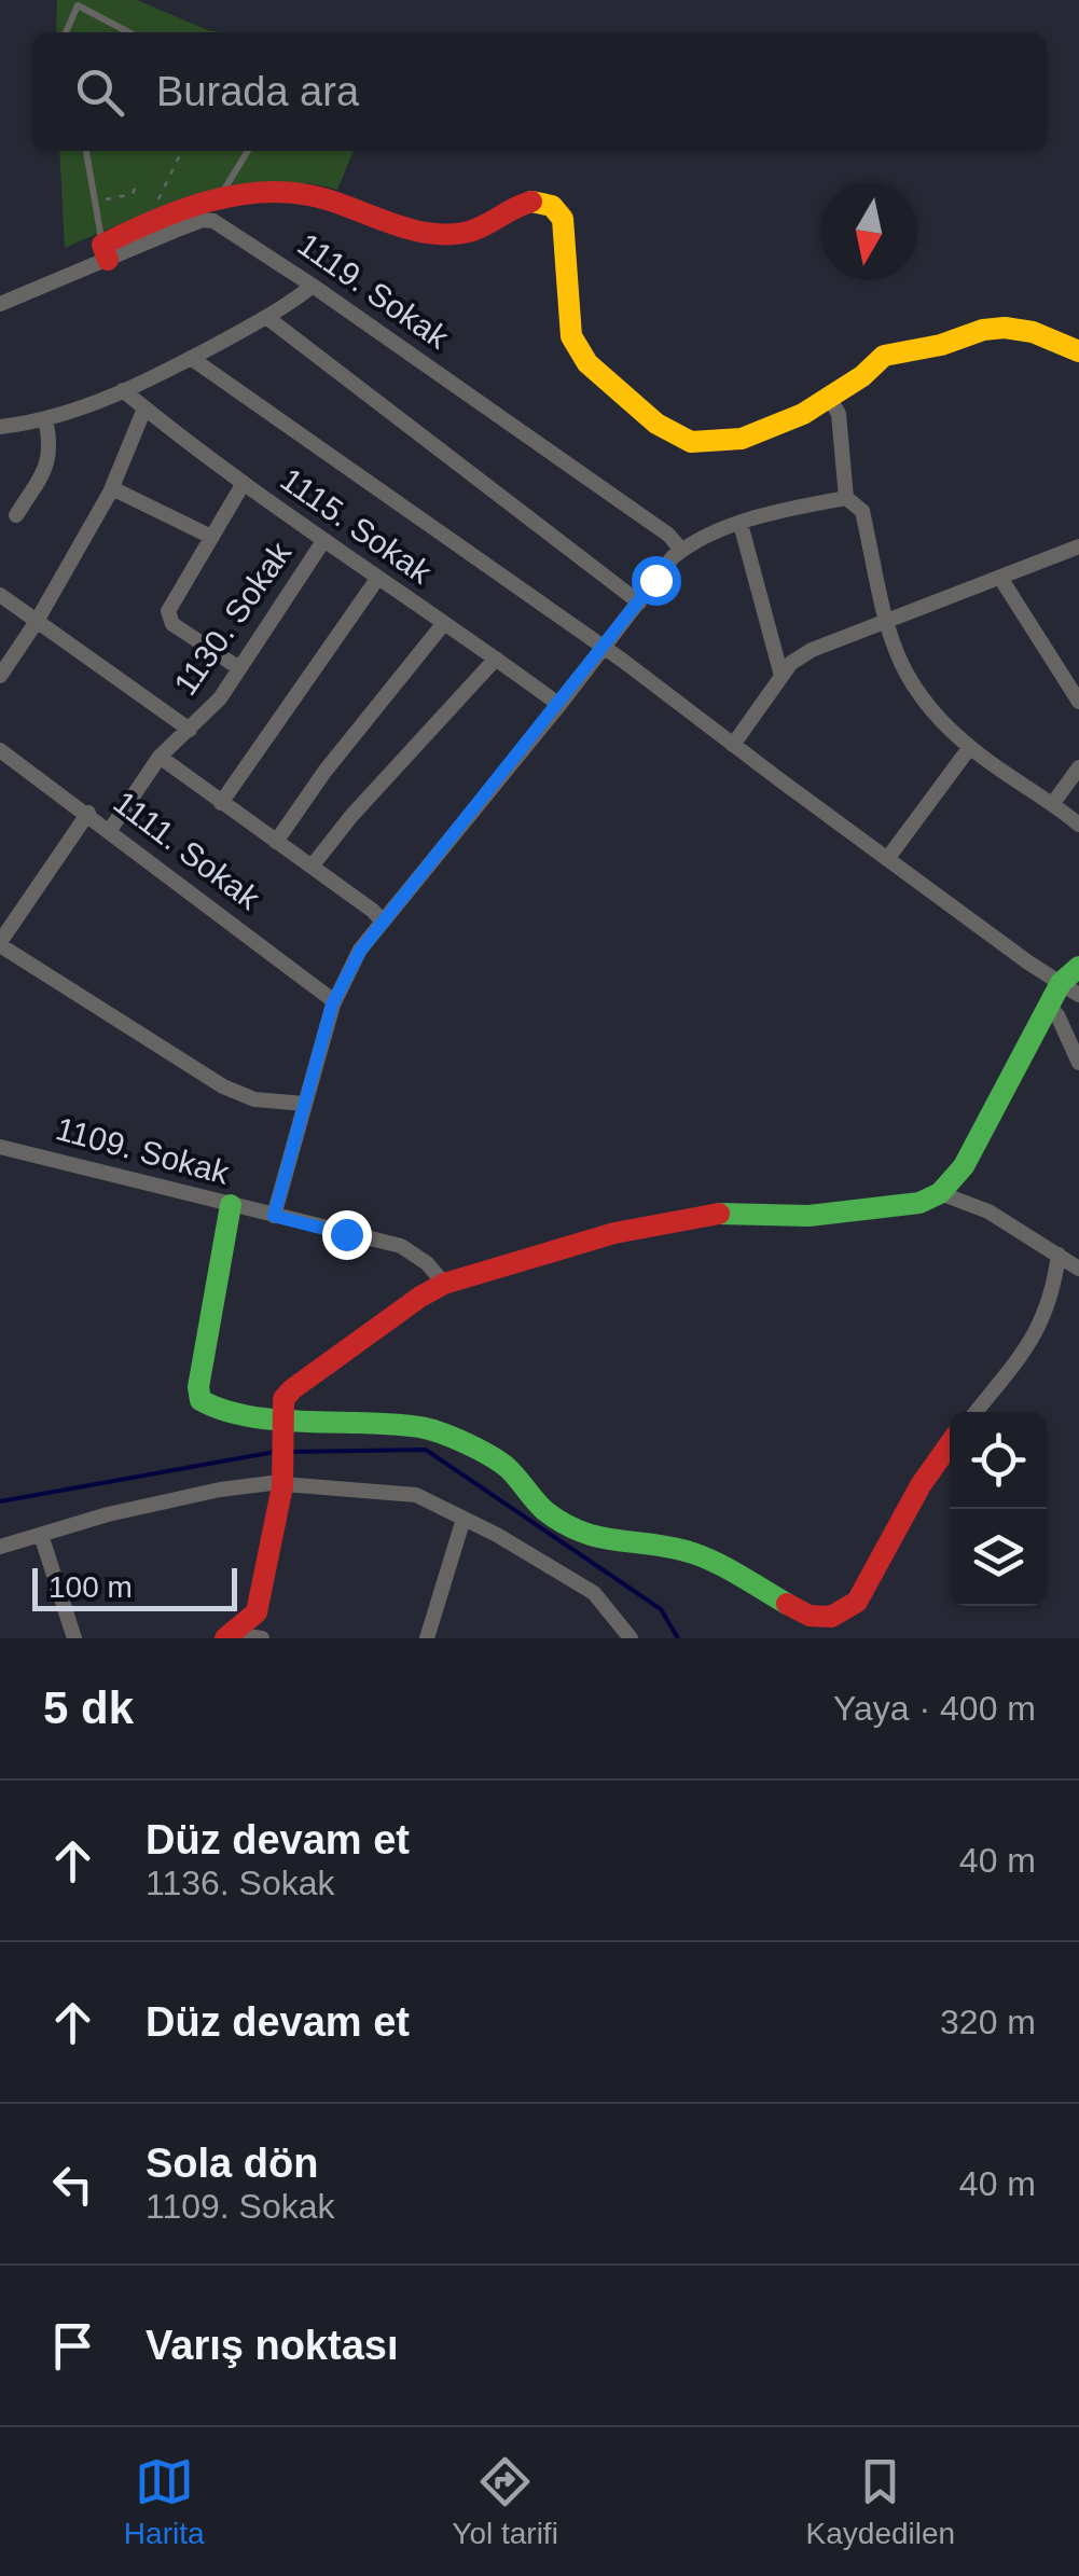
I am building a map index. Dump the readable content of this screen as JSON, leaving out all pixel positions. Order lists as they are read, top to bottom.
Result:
{
  "streets": {
    "street": [
      "1119. Sokak",
      "1115. Sokak",
      "1130. Sokak",
      "1111. Sokak",
      "1109. Sokak"
    ]
  },
  "crossings": [
    ["1115. Sokak", "1130. Sokak"],
    ["1130. Sokak", "1111. Sokak"]
  ],
  "scale_bar": "100 m",
  "north": "bottom",
  "page": {
    "search": "Burada ara",
    "scale": "100 m",
    "heading": ["5 dk", "Yaya · 400 m"],
    "list": [
      ["Düz devam et", "1136. Sokak", "40 m"],
      ["Düz devam et", "320 m"],
      ["Sola dön", "1109. Sokak", "40 m"],
      "Varış noktası"
    ],
    "nav": ["Harita", "Yol tarifi", "Kaydedilen"]
  }
}
